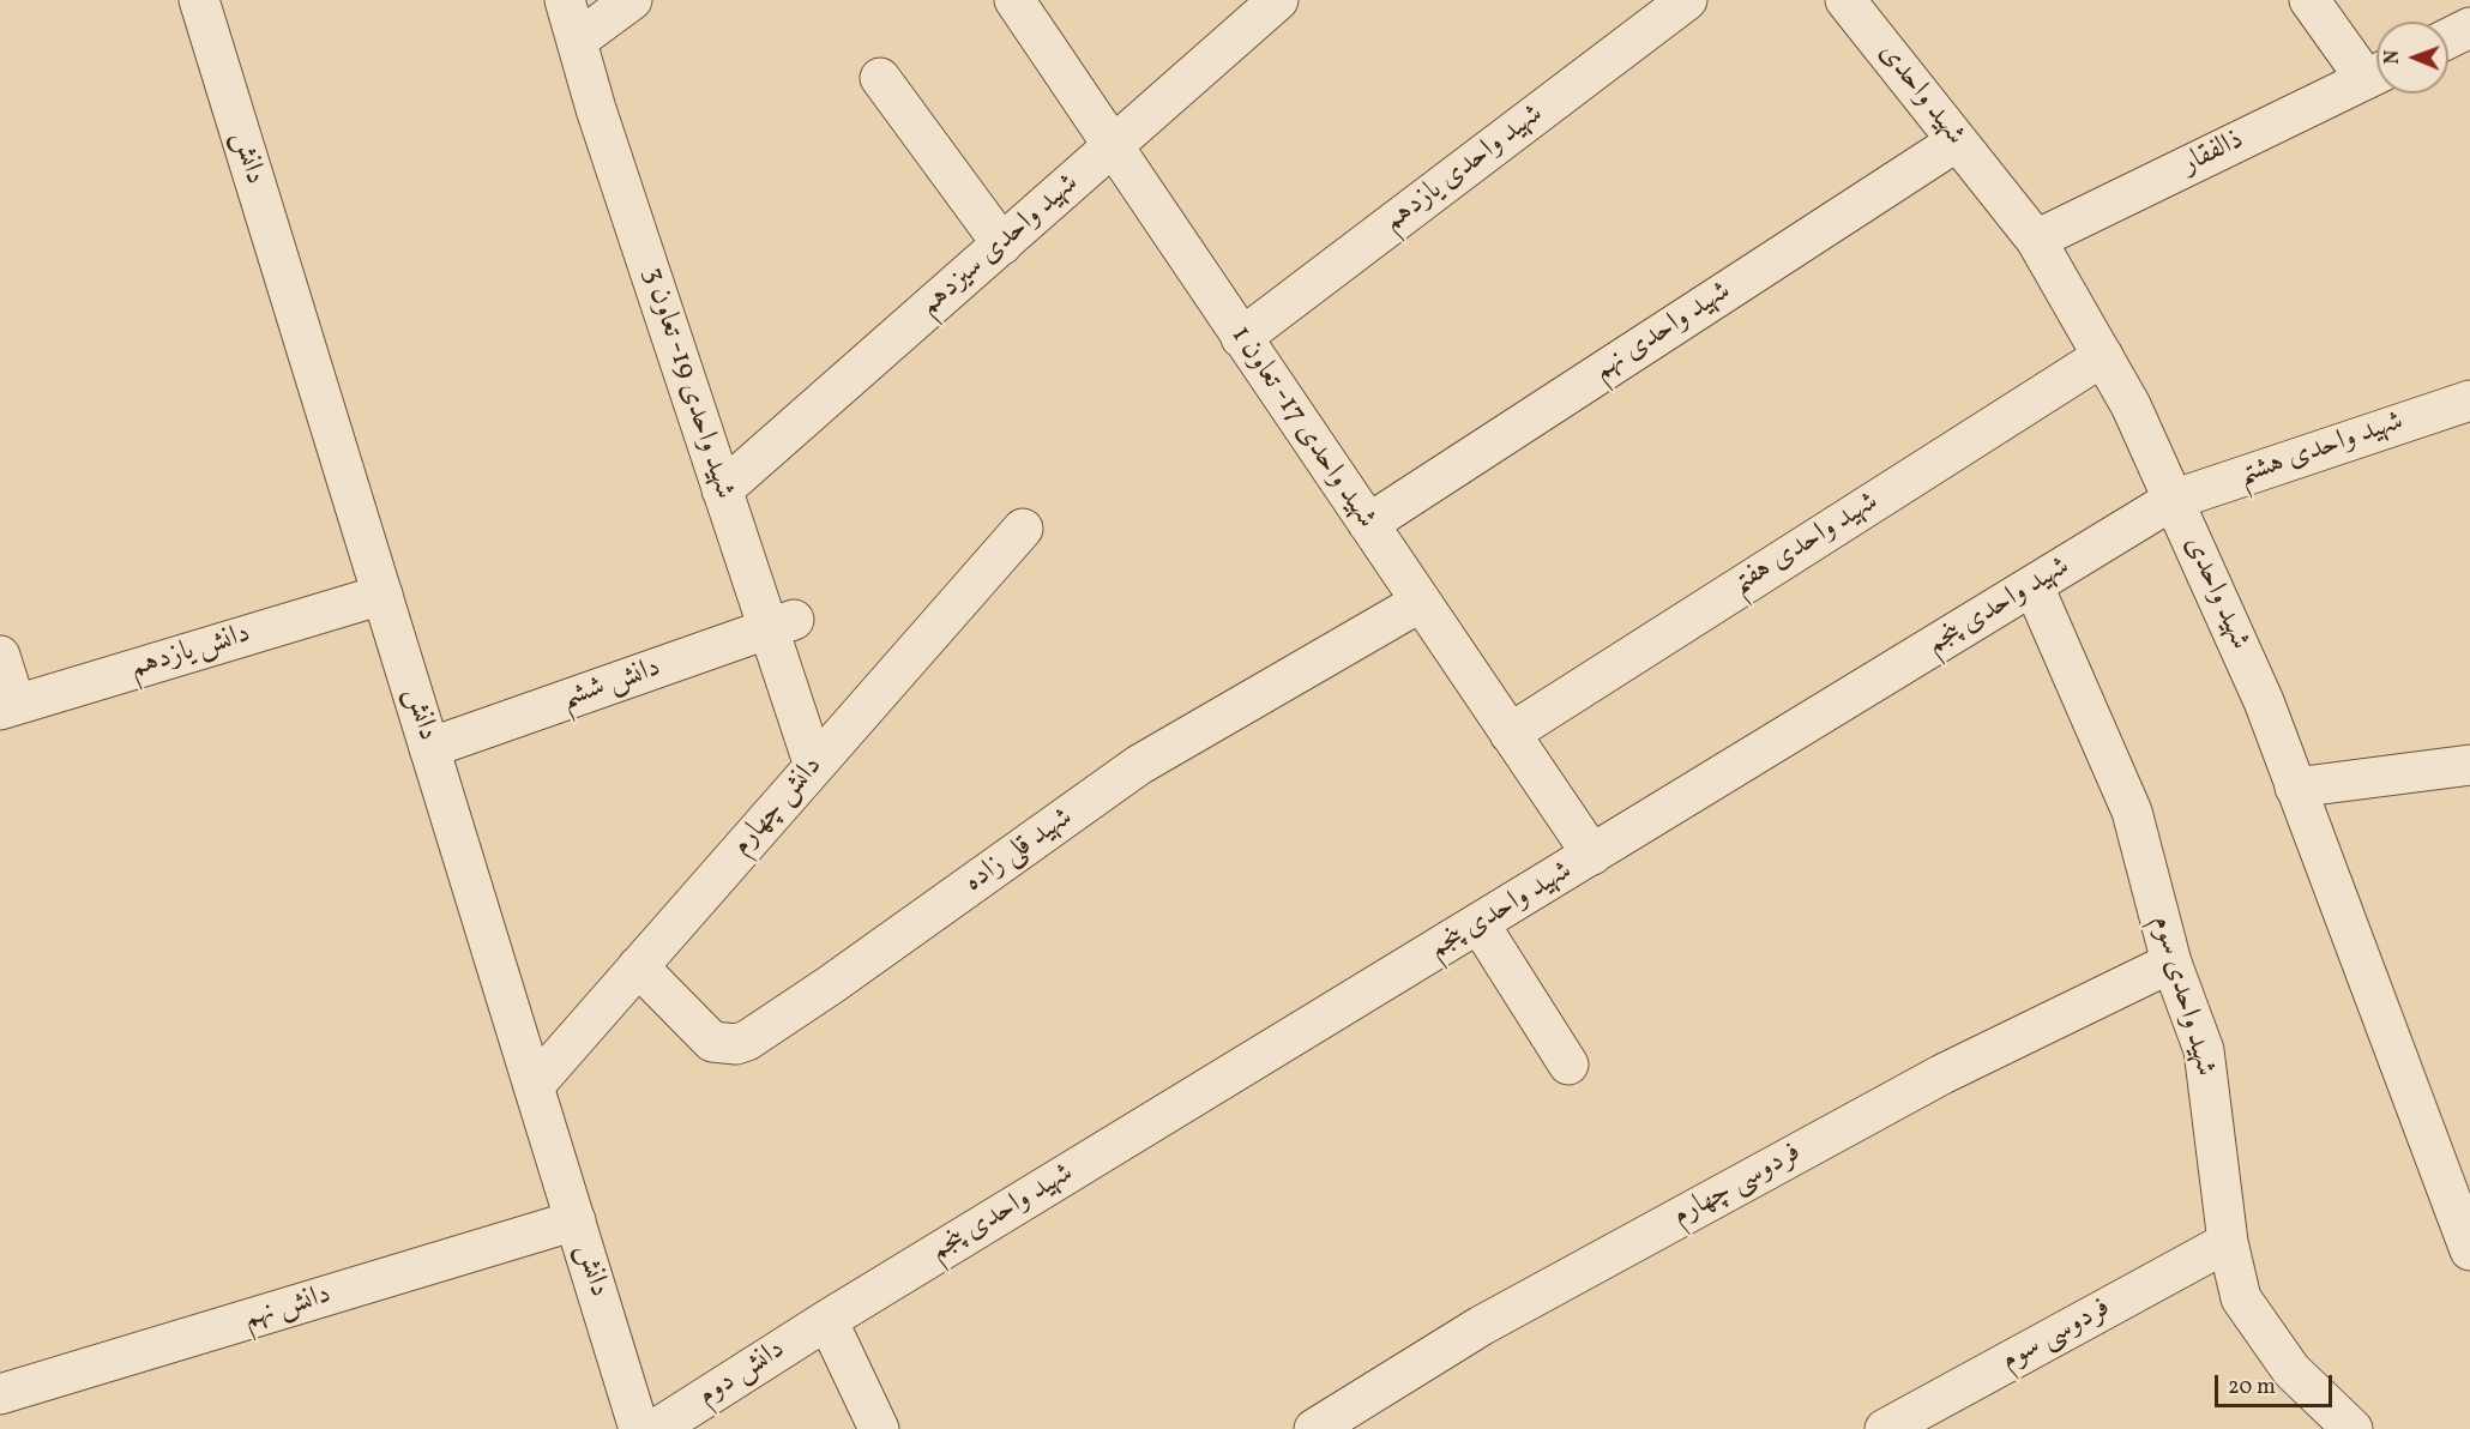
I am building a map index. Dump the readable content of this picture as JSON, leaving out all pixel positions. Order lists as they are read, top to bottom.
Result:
{
  "streets": {
    "street": [
      "شهید واحدی",
      "ذالفقار",
      "دانش",
      "شهید واحدی یازدهم",
      "شهید واحدی سیزدهم",
      "شهید واحدی نهم",
      "شهید واحدی 19- تعاون 3",
      "شهید واحدی 17- تعاون 1",
      "شهید واحدی هشتم",
      "شهید واحدی هفتم",
      "شهید واحدی پنجم",
      "دانش یازدهم",
      "دانش ششم",
      "دانش چهارم",
      "شهید قلی زاده",
      "شهید واحدی سوم",
      "فردوسی چهارم",
      "دانش نهم",
      "فردوسی سوم",
      "دانش دوم"
    ]
  },
  "crossings": [
    ["شهید واحدی", "ذالفقار"],
    ["شهید واحدی", "شهید واحدی نهم"],
    ["شهید واحدی", "شهید واحدی هشتم"],
    ["شهید واحدی", "شهید واحدی هفتم"],
    ["شهید واحدی", "شهید واحدی پنجم"],
    ["دانش", "دانش یازدهم"],
    ["دانش", "دانش ششم"],
    ["دانش", "دانش چهارم"],
    ["دانش", "دانش نهم"],
    ["شهید واحدی یازدهم", "شهید واحدی 17- تعاون 1"],
    ["شهید واحدی سیزدهم", "شهید واحدی 19- تعاون 3"],
    ["شهید واحدی سیزدهم", "شهید واحدی 17- تعاون 1"],
    ["شهید واحدی نهم", "شهید واحدی 17- تعاون 1"],
    ["شهید واحدی 19- تعاون 3", "دانش ششم"],
    ["شهید واحدی 19- تعاون 3", "دانش چهارم"],
    ["شهید واحدی 17- تعاون 1", "شهید واحدی هفتم"],
    ["شهید واحدی 17- تعاون 1", "شهید واحدی پنجم"],
    ["شهید واحدی 17- تعاون 1", "شهید قلی زاده"],
    ["شهید واحدی هشتم", "شهید واحدی پنجم"],
    ["شهید واحدی پنجم", "شهید واحدی سوم"],
    ["شهید واحدی پنجم", "دانش دوم"],
    ["دانش چهارم", "شهید قلی زاده"],
    ["شهید واحدی سوم", "فردوسی چهارم"],
    ["شهید واحدی سوم", "فردوسی سوم"]
  ],
  "scale_bar": "20 m",
  "north": "left"
}
